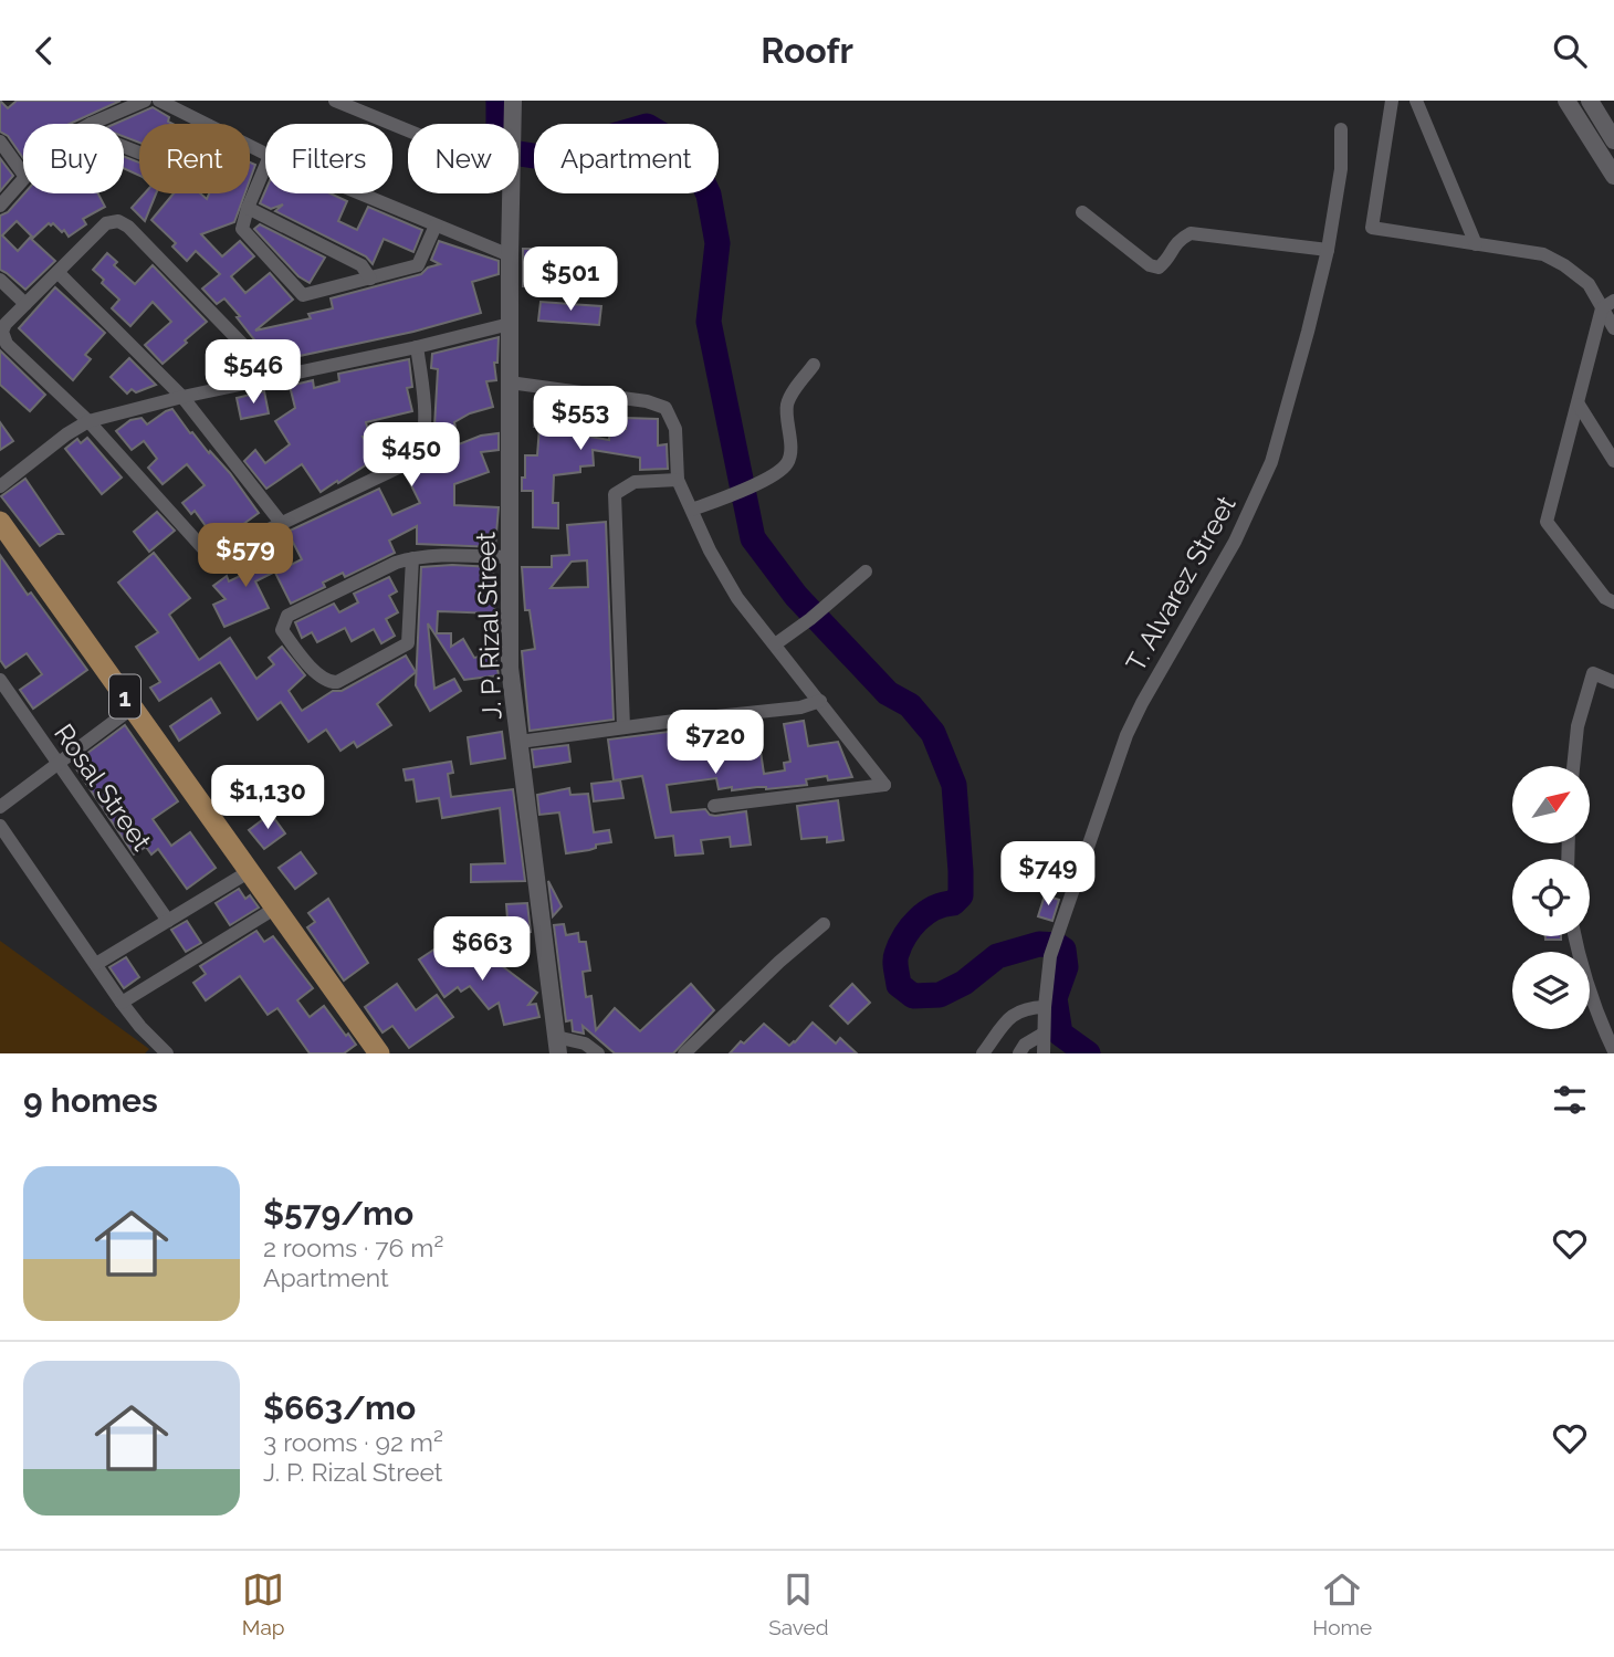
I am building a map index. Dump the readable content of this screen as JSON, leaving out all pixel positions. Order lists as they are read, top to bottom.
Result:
{
  "streets": {
    "main road": ["J. P. Rizal Street", "1"],
    "street": ["T. Alvarez Street", "Rosal Street"]
  },
  "north": "top right",
  "page": {
    "header": "Roofr",
    "chip": [
      "Buy",
      "Rent",
      "Filters",
      "New",
      "Apartment"
    ],
    "price": [
      "$501",
      "$546",
      "$553",
      "$450",
      "$579",
      "$720",
      "$1,130",
      "$749",
      "$663"
    ],
    "heading": "9 homes",
    "list": [
      {
        "name": "$579/mo",
        "note": "2 rooms · 76 m² · Apartment"
      },
      {
        "name": "$663/mo",
        "note": "3 rooms · 92 m² · J. P. Rizal Street"
      }
    ],
    "tabs": ["Map", "Saved", "Home"]
  }
}
